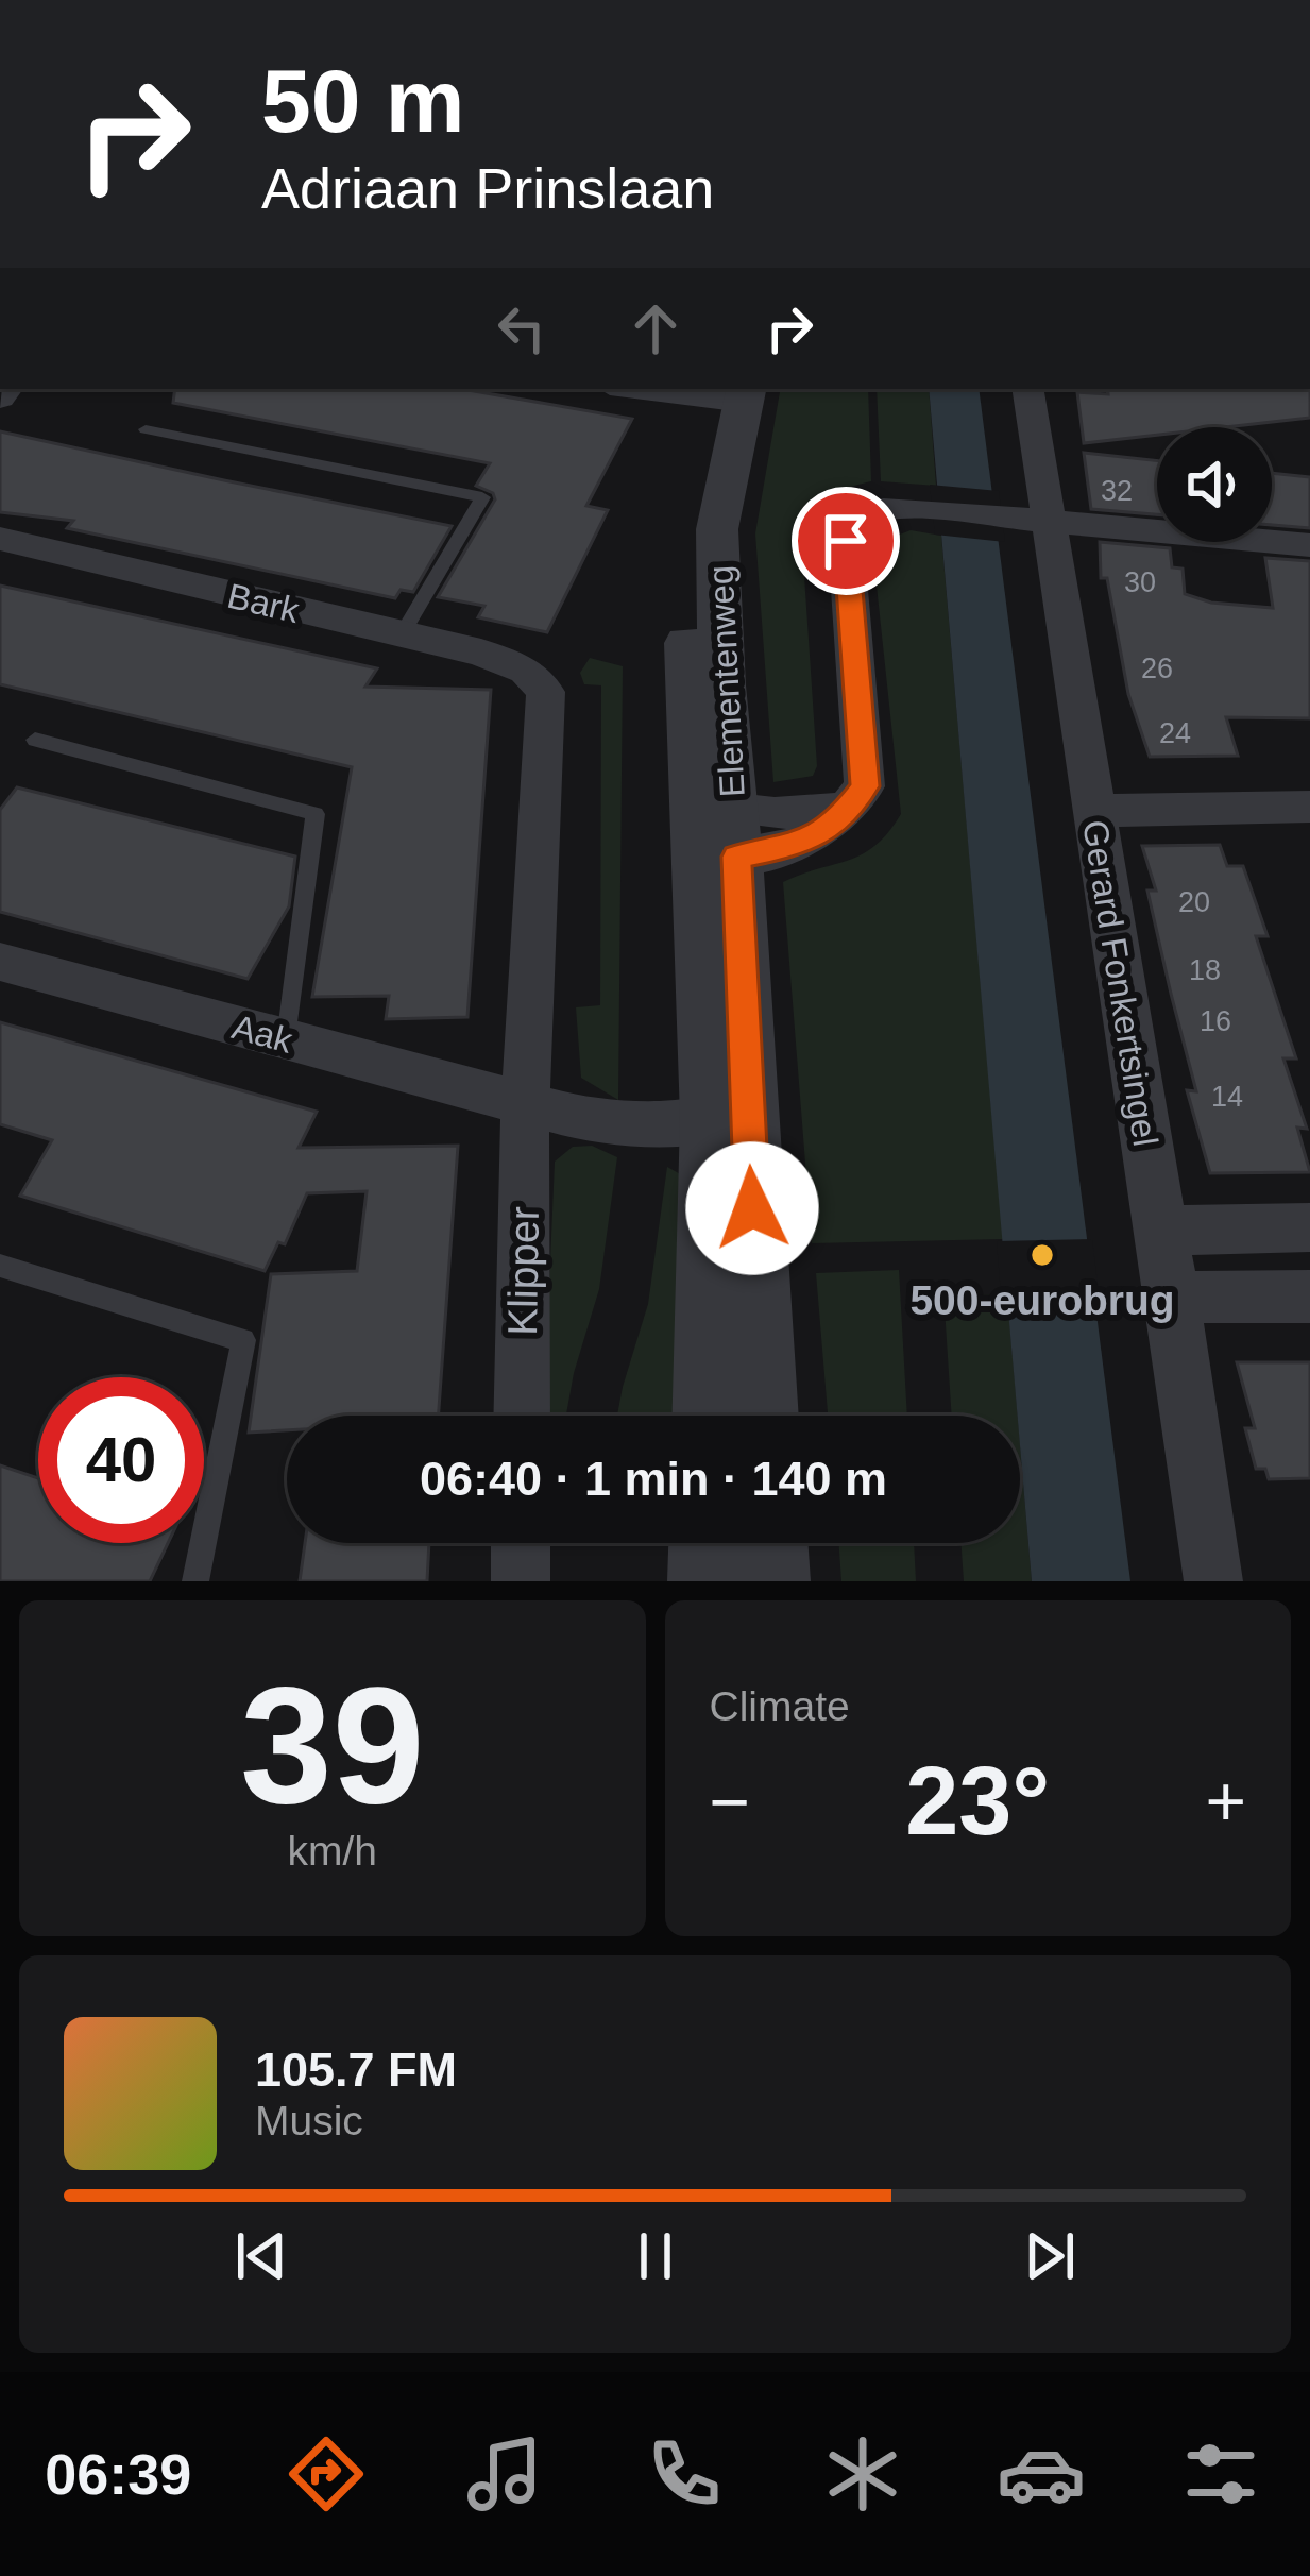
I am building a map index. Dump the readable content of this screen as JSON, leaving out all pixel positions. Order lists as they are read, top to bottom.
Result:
{
  "streets": {
    "street": [
      "Bark",
      "Elementenweg",
      "Gerard Fonkertsingel",
      "Aak",
      "Klipper"
    ]
  },
  "crossings": [
    ["Bark", "Aak"],
    ["Bark", "Klipper"],
    ["Elementenweg", "Aak"],
    ["Aak", "Klipper"]
  ],
  "places": ["500-eurobrug"],
  "house_numbers": [
    "32",
    "30",
    "26",
    "24",
    "20",
    "18",
    "16",
    "14"
  ],
  "page": {
    "turn": ["50 m", "Adriaan Prinslaan"],
    "limit": "40",
    "trip": "06:40 · 1 min · 140 m",
    "tile": [
      ["39", "km/h"],
      "Climate"
    ],
    "heat": ["−", "23°", "+"],
    "song": ["105.7 FM", "Music"],
    "tabs": "06:39"
  }
}
